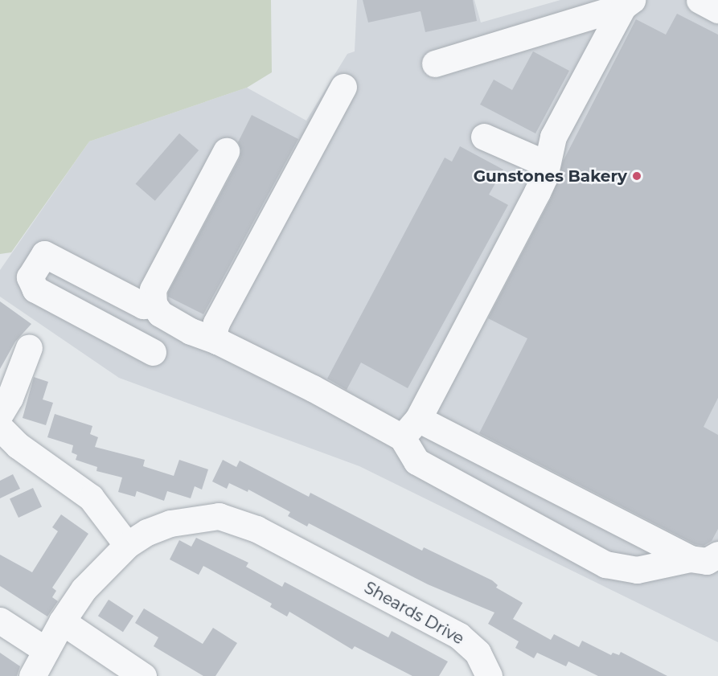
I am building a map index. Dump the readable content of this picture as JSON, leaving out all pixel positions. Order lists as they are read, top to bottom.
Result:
{
  "streets": {
    "street": ["Sheards Drive"]
  },
  "places": ["Gunstones Bakery"]
}
